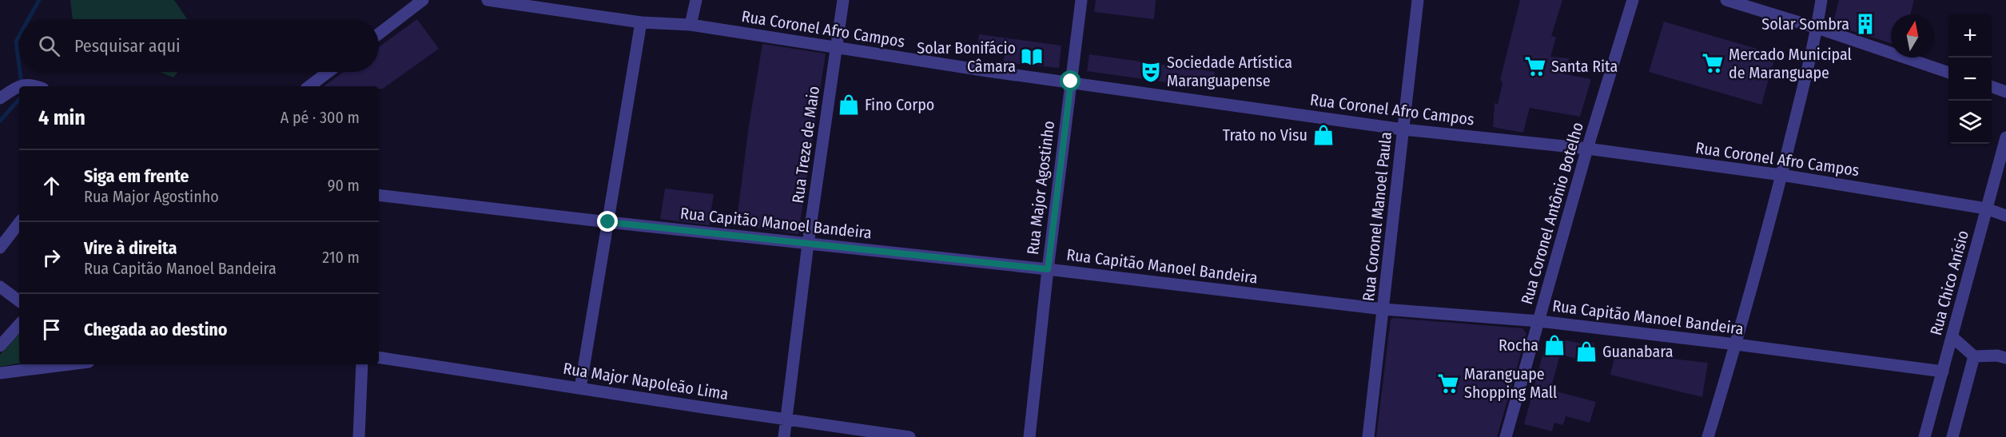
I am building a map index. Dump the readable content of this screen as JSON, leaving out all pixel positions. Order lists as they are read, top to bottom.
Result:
{
  "streets": {
    "street": [
      "Rua Coronel Afro Campos",
      "Rua Treze de Maio",
      "Rua Major Agostinho",
      "Rua Coronel Antônio Botelho",
      "Rua Coronel Manoel Paula",
      "Rua Capitão Manoel Bandeira",
      "Rua Chico Anísio",
      "Rua Major Napoleão Lima"
    ]
  },
  "crossings": [
    ["Rua Coronel Afro Campos", "Rua Treze de Maio"],
    ["Rua Coronel Afro Campos", "Rua Major Agostinho"],
    ["Rua Coronel Afro Campos", "Rua Coronel Antônio Botelho"],
    ["Rua Coronel Afro Campos", "Rua Coronel Manoel Paula"],
    ["Rua Coronel Afro Campos", "Rua Chico Anísio"],
    ["Rua Treze de Maio", "Rua Capitão Manoel Bandeira"],
    ["Rua Treze de Maio", "Rua Major Napoleão Lima"],
    ["Rua Major Agostinho", "Rua Capitão Manoel Bandeira"],
    ["Rua Coronel Antônio Botelho", "Rua Capitão Manoel Bandeira"],
    ["Rua Coronel Manoel Paula", "Rua Capitão Manoel Bandeira"],
    ["Rua Capitão Manoel Bandeira", "Rua Chico Anísio"]
  ],
  "places": {
    "building": ["Solar Sombra"],
    "library": ["Solar Bonifácio Câmara"],
    "supermarket": ["Mercado Municipal de Maranguape", "Santa Rita", "Maranguape Shopping Mall"],
    "theatre": ["Sociedade Artística Maranguapense"],
    "shop": [
      "Fino Corpo",
      "Trato no Visu",
      "Rocha",
      "Guanabara"
    ]
  },
  "north": "top",
  "page": {
    "map_buttons": ["+", "−"],
    "search": "Pesquisar aqui",
    "heading": ["4 min", "A pé · 300 m"],
    "list": [
      ["Siga em frente", "Rua Major Agostinho", "90 m"],
      ["Vire à direita", "Rua Capitão Manoel Bandeira", "210 m"],
      "Chegada ao destino"
    ]
  }
}
